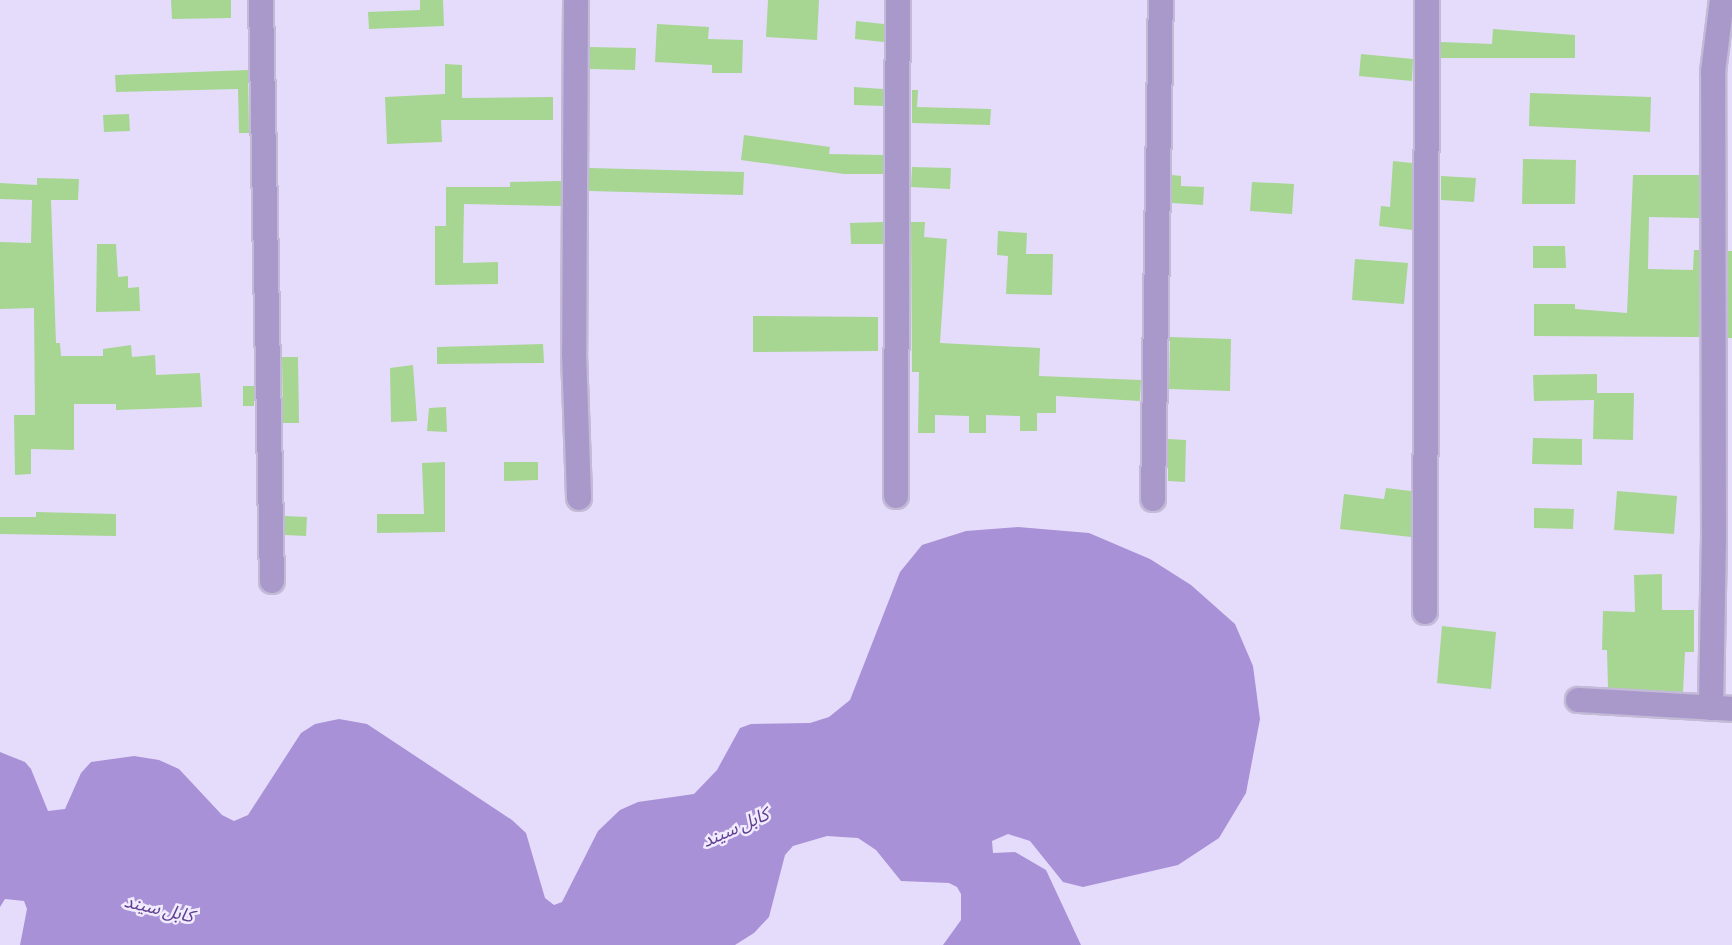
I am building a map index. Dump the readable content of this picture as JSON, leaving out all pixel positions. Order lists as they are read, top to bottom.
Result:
{
  "water": ["کابل سيند"]
}
